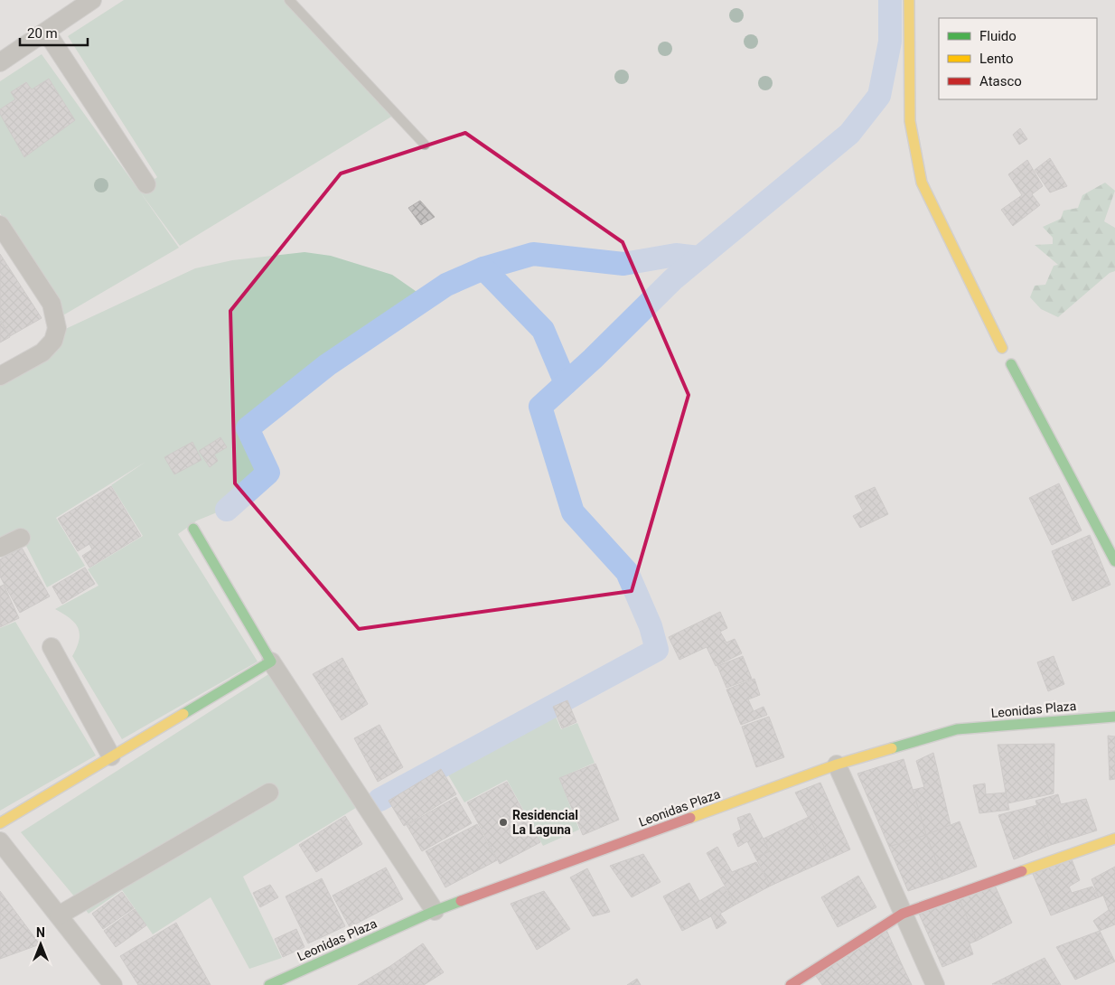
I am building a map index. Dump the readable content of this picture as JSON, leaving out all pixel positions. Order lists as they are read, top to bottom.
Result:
{
  "streets": {
    "street": ["Leonidas Plaza"]
  },
  "places": ["Residencial La Laguna"],
  "legend": ["Fluido", "Lento", "Atasco"],
  "scale_bar": "20 m",
  "north": "top"
}
